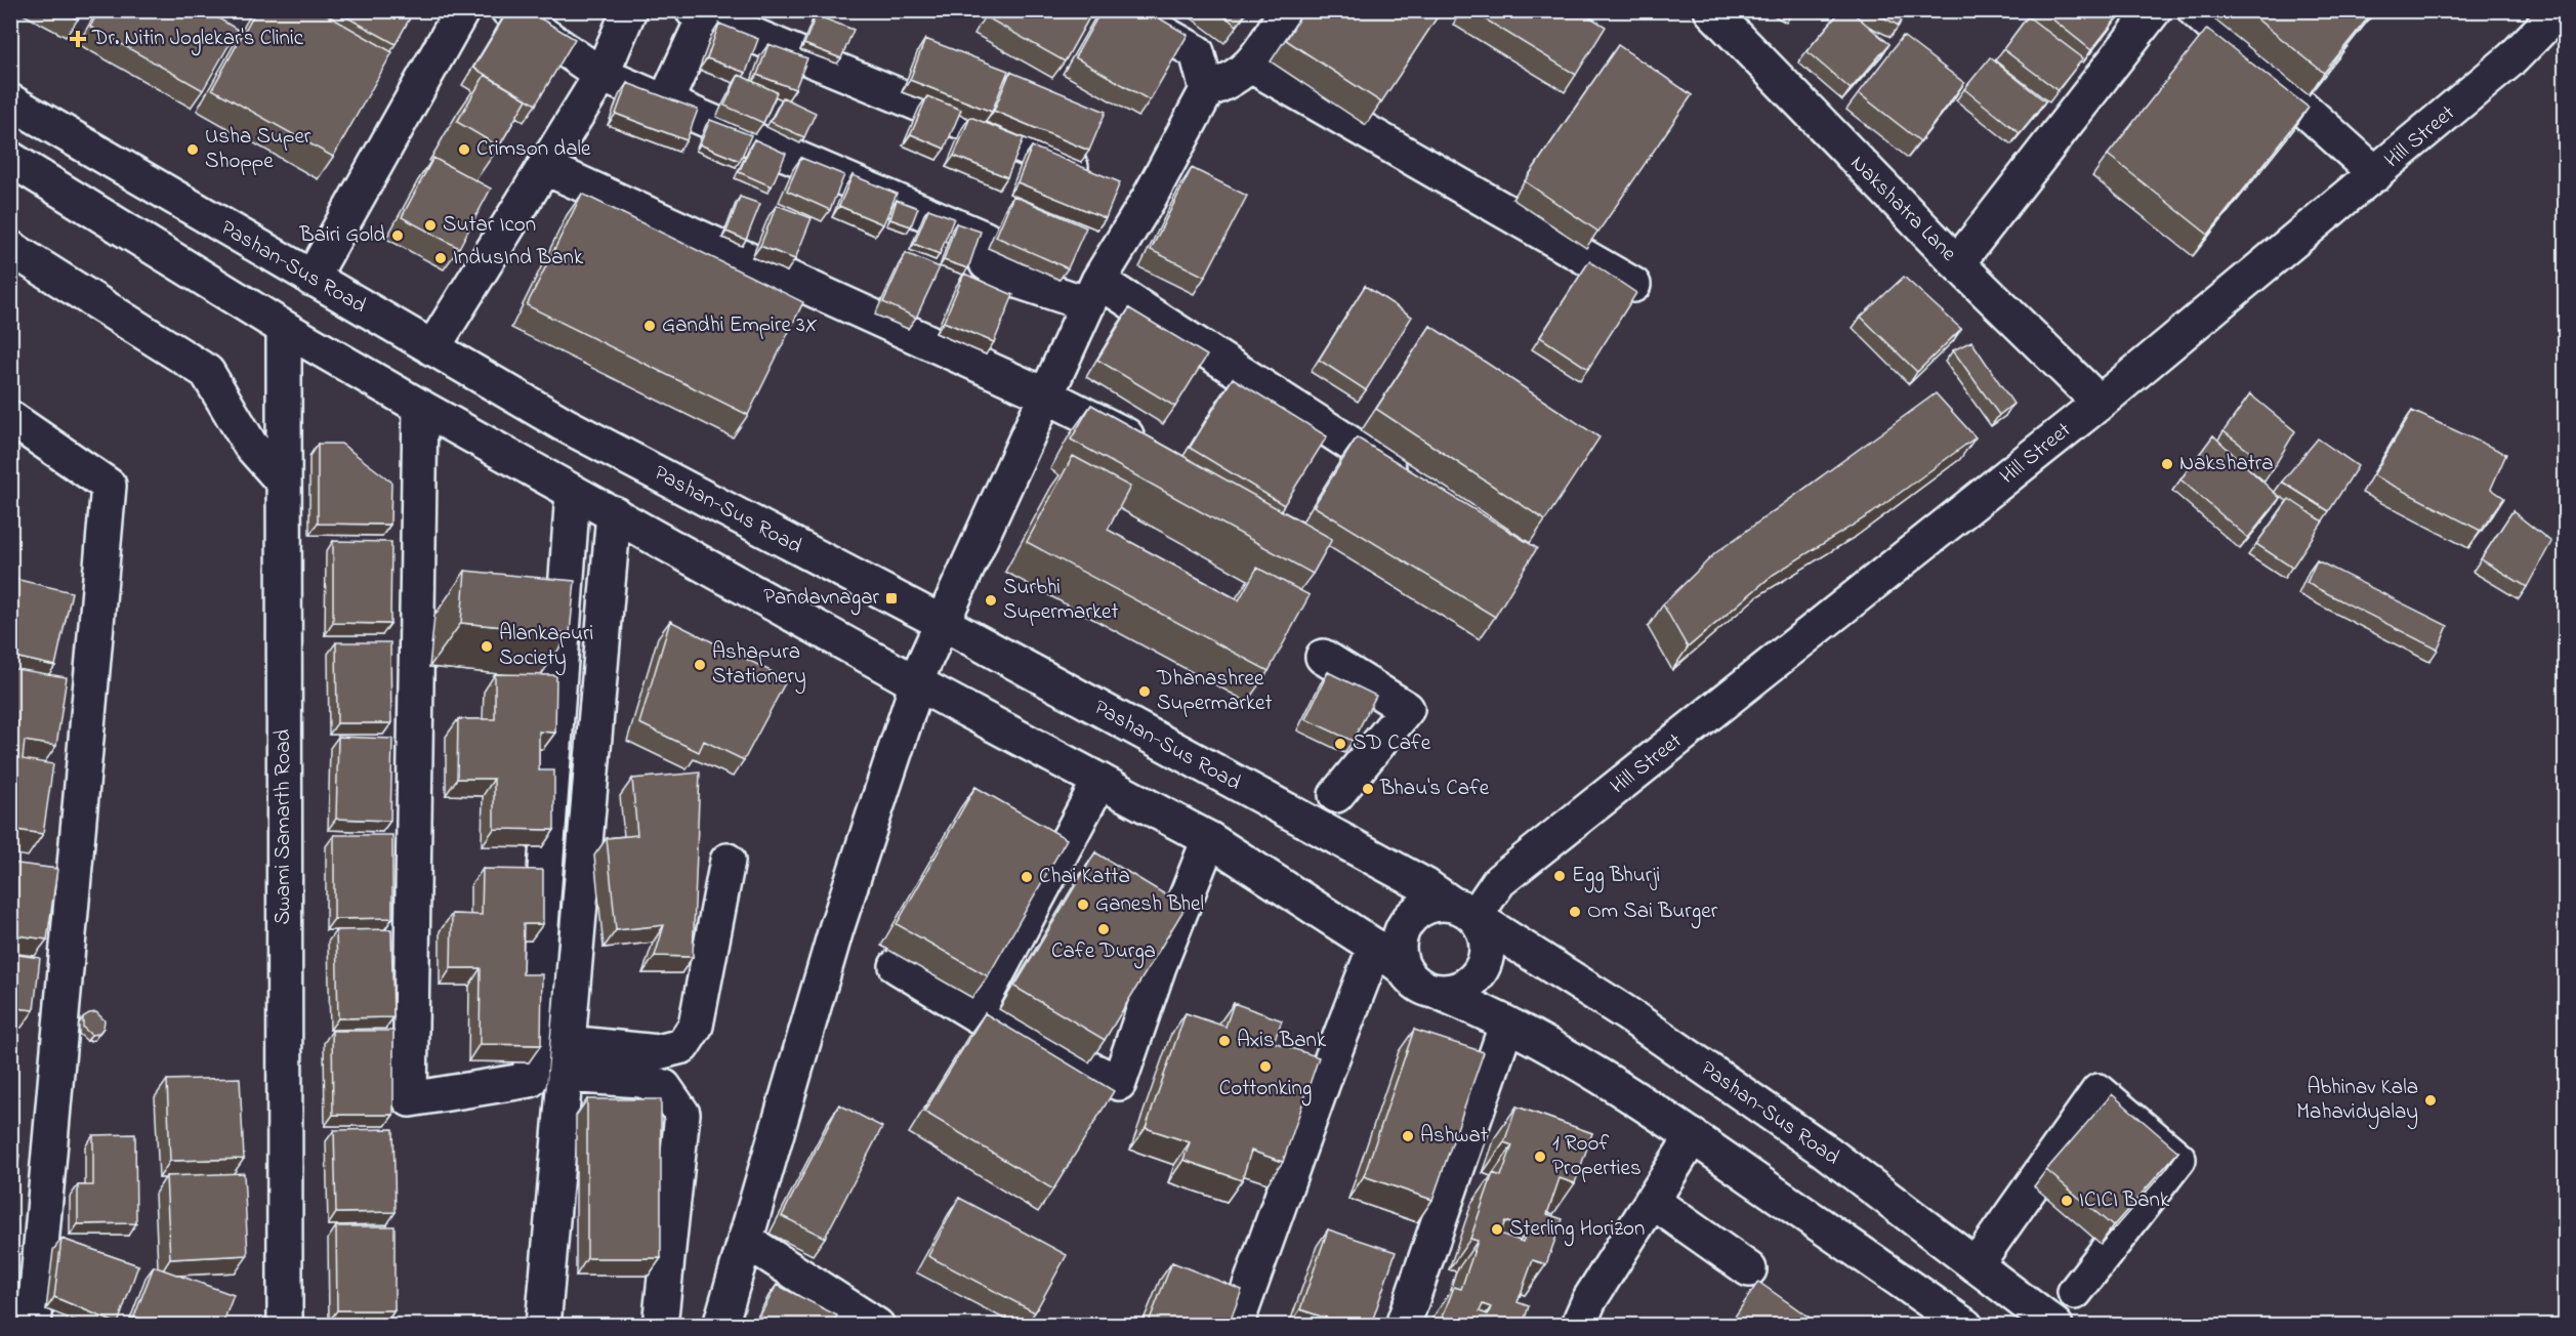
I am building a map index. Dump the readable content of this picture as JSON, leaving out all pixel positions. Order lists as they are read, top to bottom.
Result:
{
  "streets": {
    "street": [
      "Hill Street",
      "Nakshatra Lane",
      "Pashan-Sus Road",
      "Swami Samarth Road"
    ]
  },
  "crossings": [
    ["Hill Street", "Nakshatra Lane"],
    ["Hill Street", "Pashan-Sus Road"]
  ],
  "places": {
    "health": ["Dr. Nitin Joglekar's Clinic"],
    "other": [
      "Usha Super Shoppe",
      "Crimson dale",
      "Sutar Icon",
      "Bairi Gold",
      "IndusInd Bank",
      "Gandhi Empire 3X",
      "Nakshatra",
      "Surbhi Supermarket",
      "Alankapuri Society",
      "Ashapura Stationery",
      "Dhanashree Supermarket",
      "SD Cafe",
      "Bhau's Cafe",
      "Egg Bhurji",
      "Chai Katta",
      "Ganesh Bhel",
      "Om Sai Burger",
      "Cafe Durga",
      "Axis Bank",
      "Cottonking",
      "Abhinav Kala Mahavidyalay",
      "Ashwat",
      "1 Roof Properties",
      "ICICI Bank",
      "Sterling Horizon"
    ],
    "transit": ["Pandavnagar"]
  }
}
